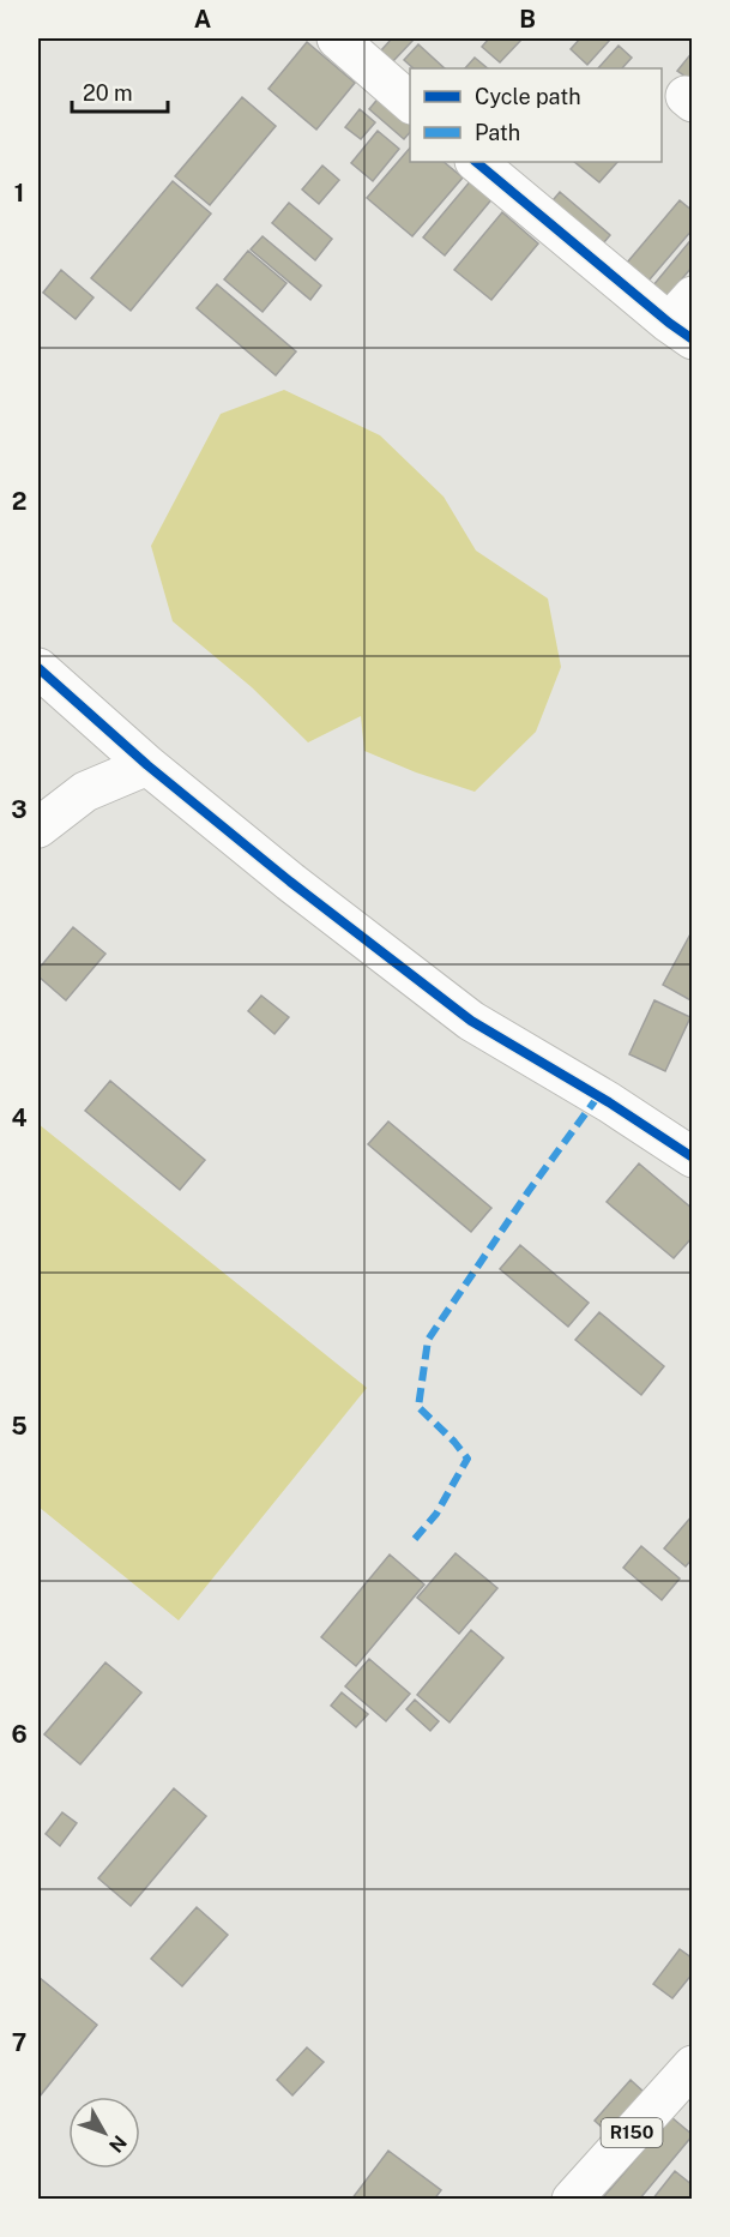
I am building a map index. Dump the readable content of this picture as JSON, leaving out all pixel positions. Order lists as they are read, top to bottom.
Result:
{
  "streets": {
    "street": ["R150"]
  },
  "legend": ["Cycle path", "Path"],
  "scale_bar": "20 m",
  "north": "bottom right",
  "grid": {
    "columns": ["A", "B"],
    "rows": [
      "1",
      "2",
      "3",
      "4",
      "5",
      "6",
      "7"
    ]
  }
}
